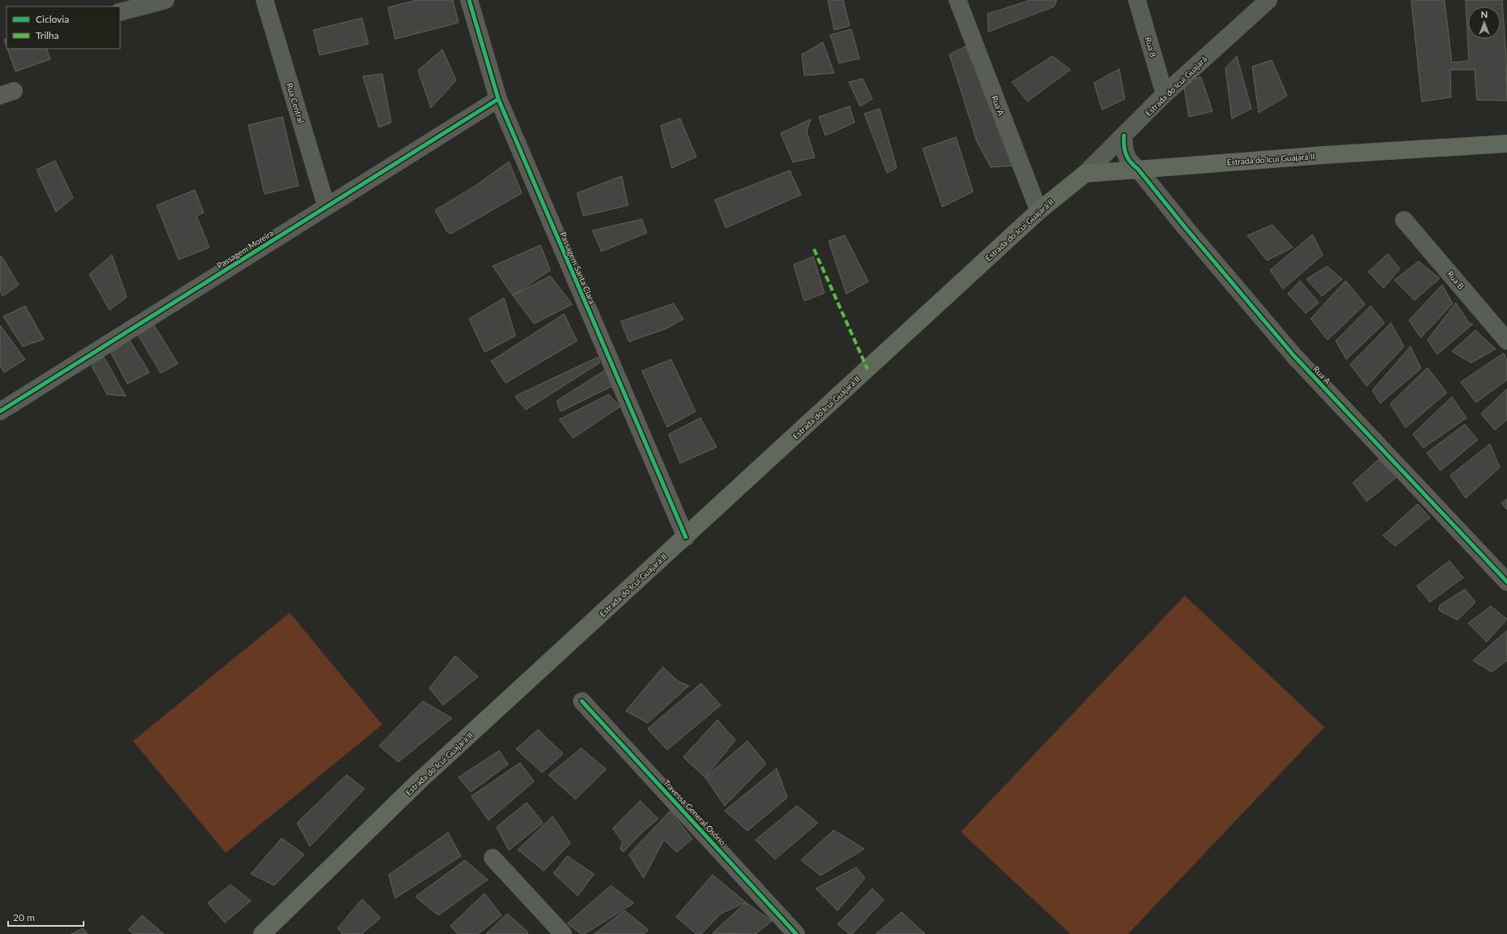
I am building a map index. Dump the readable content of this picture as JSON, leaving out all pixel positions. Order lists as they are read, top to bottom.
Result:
{
  "streets": {
    "main road": ["Estrada do Icui Guajará II"],
    "street": [
      "Rua 8",
      "Estrada do Icuí Guajará",
      "Rua Central",
      "Rua A",
      "Passagem Moreira",
      "Passagem Santa Clara",
      "Rua B",
      "Travessa General Osório"
    ]
  },
  "crossings": [
    ["Rua 8", "Estrada do Icuí Guajará"],
    ["Estrada do Icuí Guajará", "Rua A"],
    ["Estrada do Icuí Guajará", "Estrada do Icui Guajará II"],
    ["Rua Central", "Passagem Moreira"],
    ["Rua A", "Estrada do Icui Guajará II"],
    ["Estrada do Icui Guajará II", "Passagem Santa Clara"],
    ["Passagem Moreira", "Passagem Santa Clara"]
  ],
  "legend": ["Ciclovia", "Trilha"],
  "scale_bar": "20 m",
  "north": "top"
}
